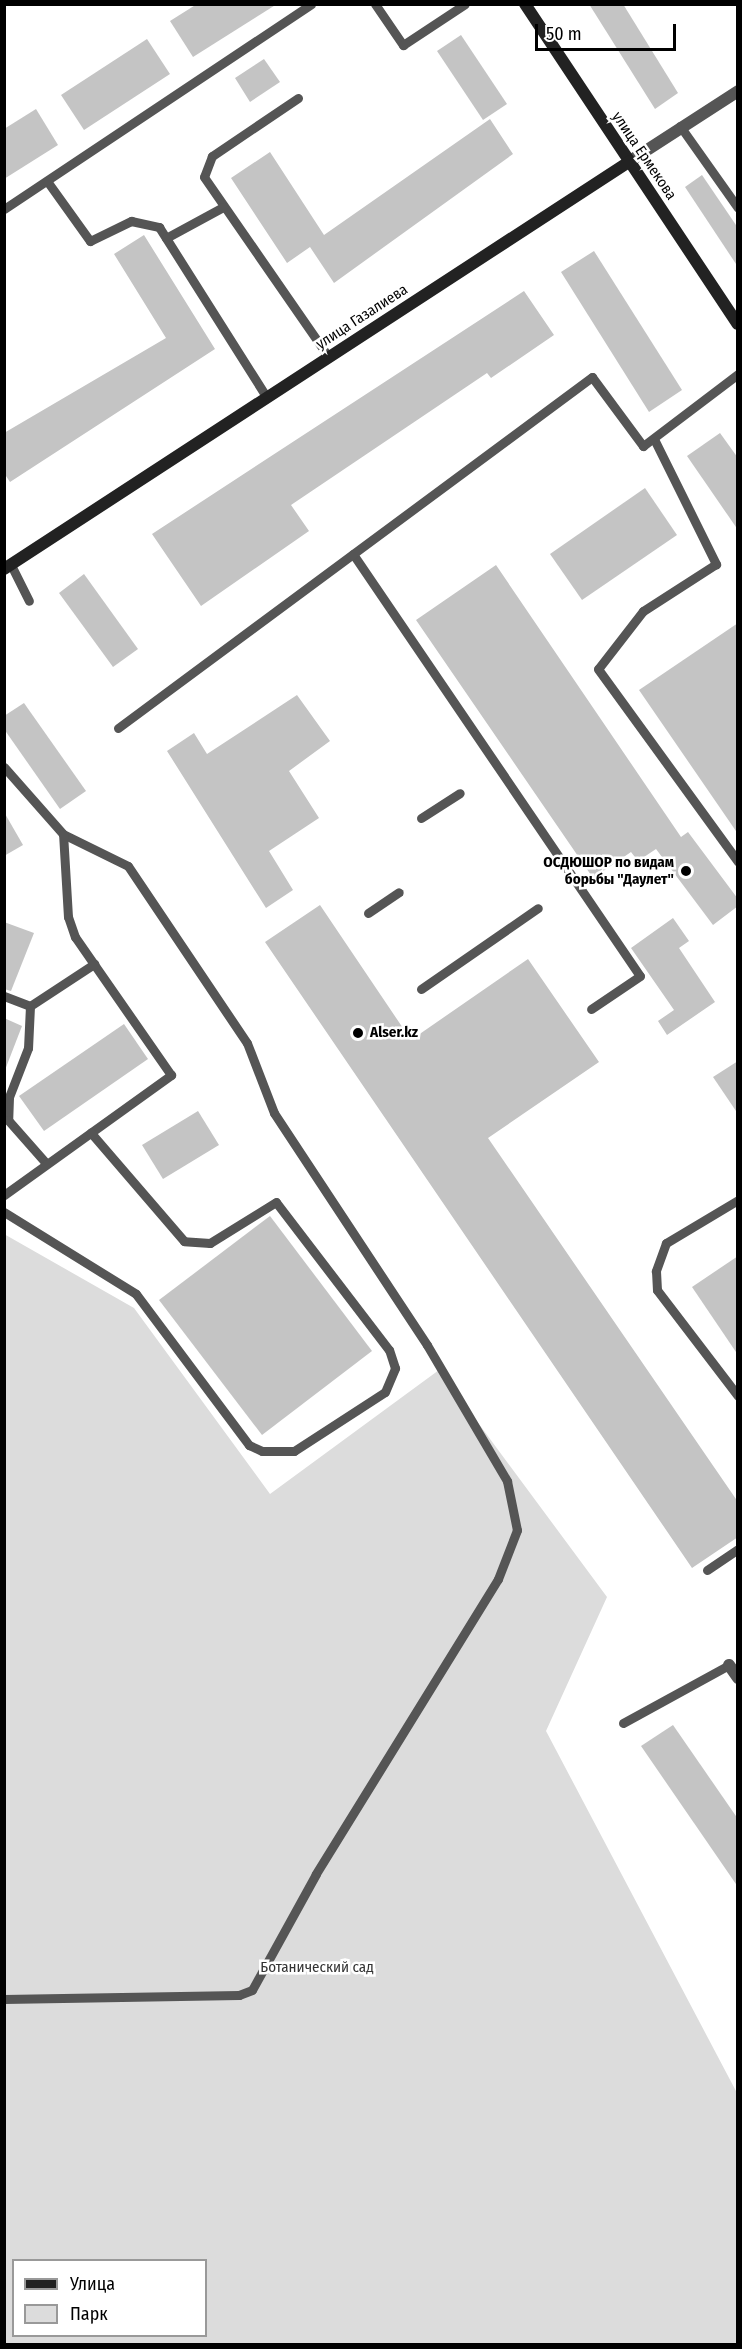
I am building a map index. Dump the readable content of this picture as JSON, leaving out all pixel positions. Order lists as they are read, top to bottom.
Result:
{
  "streets": {
    "main road": ["улица Ермекова", "улица Газалиева"]
  },
  "crossings": [
    ["улица Ермекова", "улица Газалиева"]
  ],
  "parks": ["Ботанический сад"],
  "places": ["ОСДЮШОР по видам борьбы \"Даулет\"", "Alser.kz"],
  "legend": ["Улица", "Парк"],
  "scale_bar": "50 m"
}
